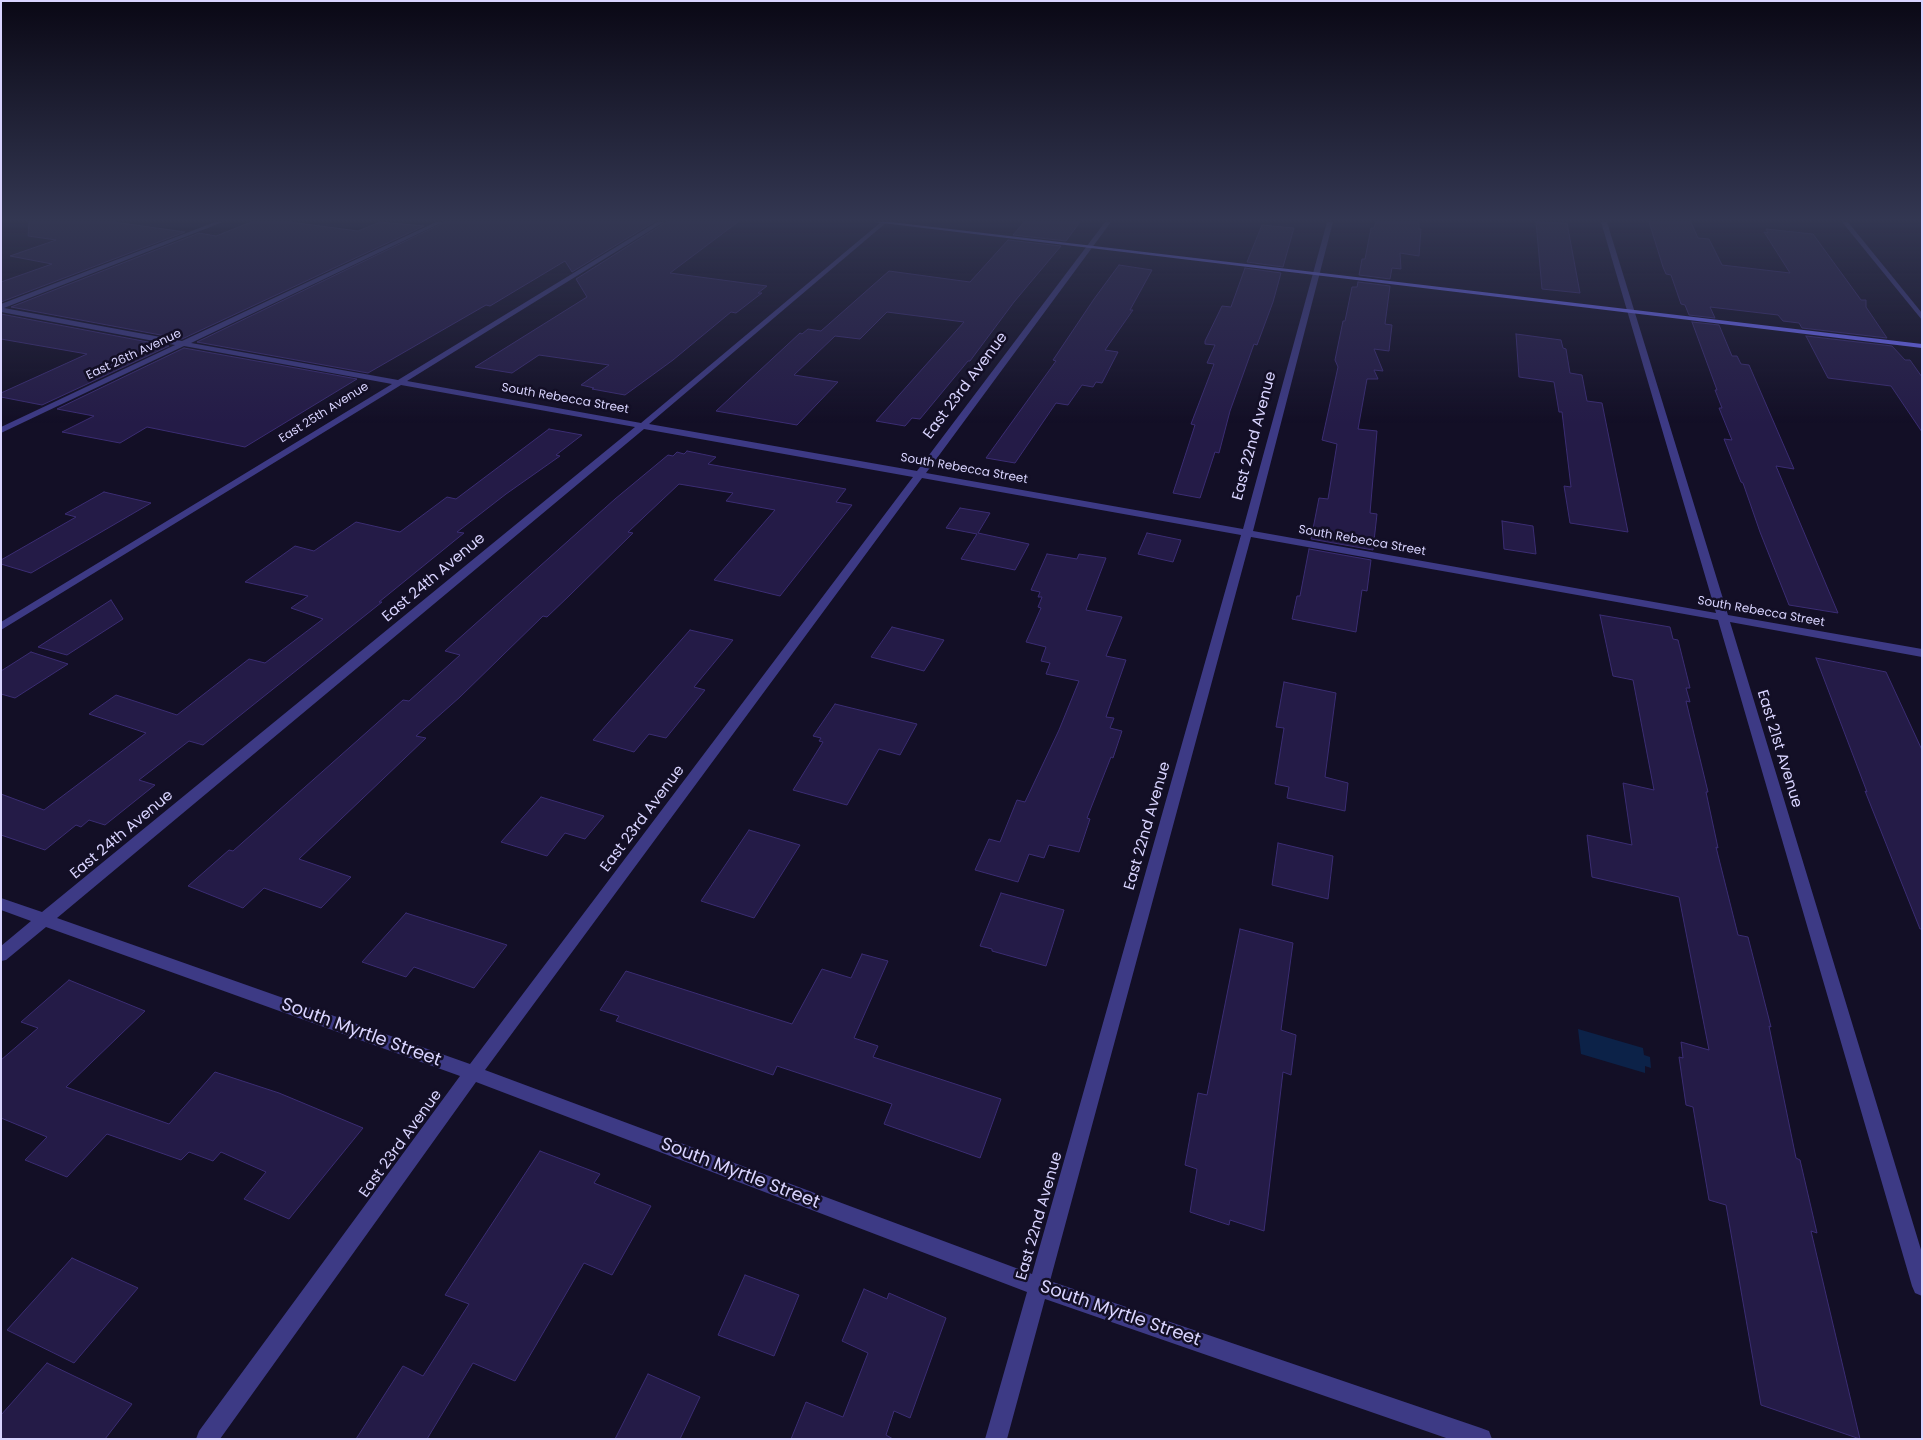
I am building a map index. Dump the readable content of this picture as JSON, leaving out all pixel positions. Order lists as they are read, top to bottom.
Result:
{
  "streets": {
    "street": [
      "East 26th Avenue",
      "East 23rd Avenue",
      "South Rebecca Street",
      "East 25th Avenue",
      "East 22nd Avenue",
      "East 24th Avenue",
      "East 21st Avenue",
      "South Myrtle Street"
    ]
  },
  "crossings": [
    ["East 26th Avenue", "South Rebecca Street"],
    ["East 23rd Avenue", "South Rebecca Street"],
    ["East 23rd Avenue", "South Myrtle Street"],
    ["South Rebecca Street", "East 25th Avenue"],
    ["South Rebecca Street", "East 22nd Avenue"],
    ["South Rebecca Street", "East 24th Avenue"],
    ["South Rebecca Street", "East 21st Avenue"],
    ["East 22nd Avenue", "South Myrtle Street"],
    ["East 24th Avenue", "South Myrtle Street"]
  ]
}
